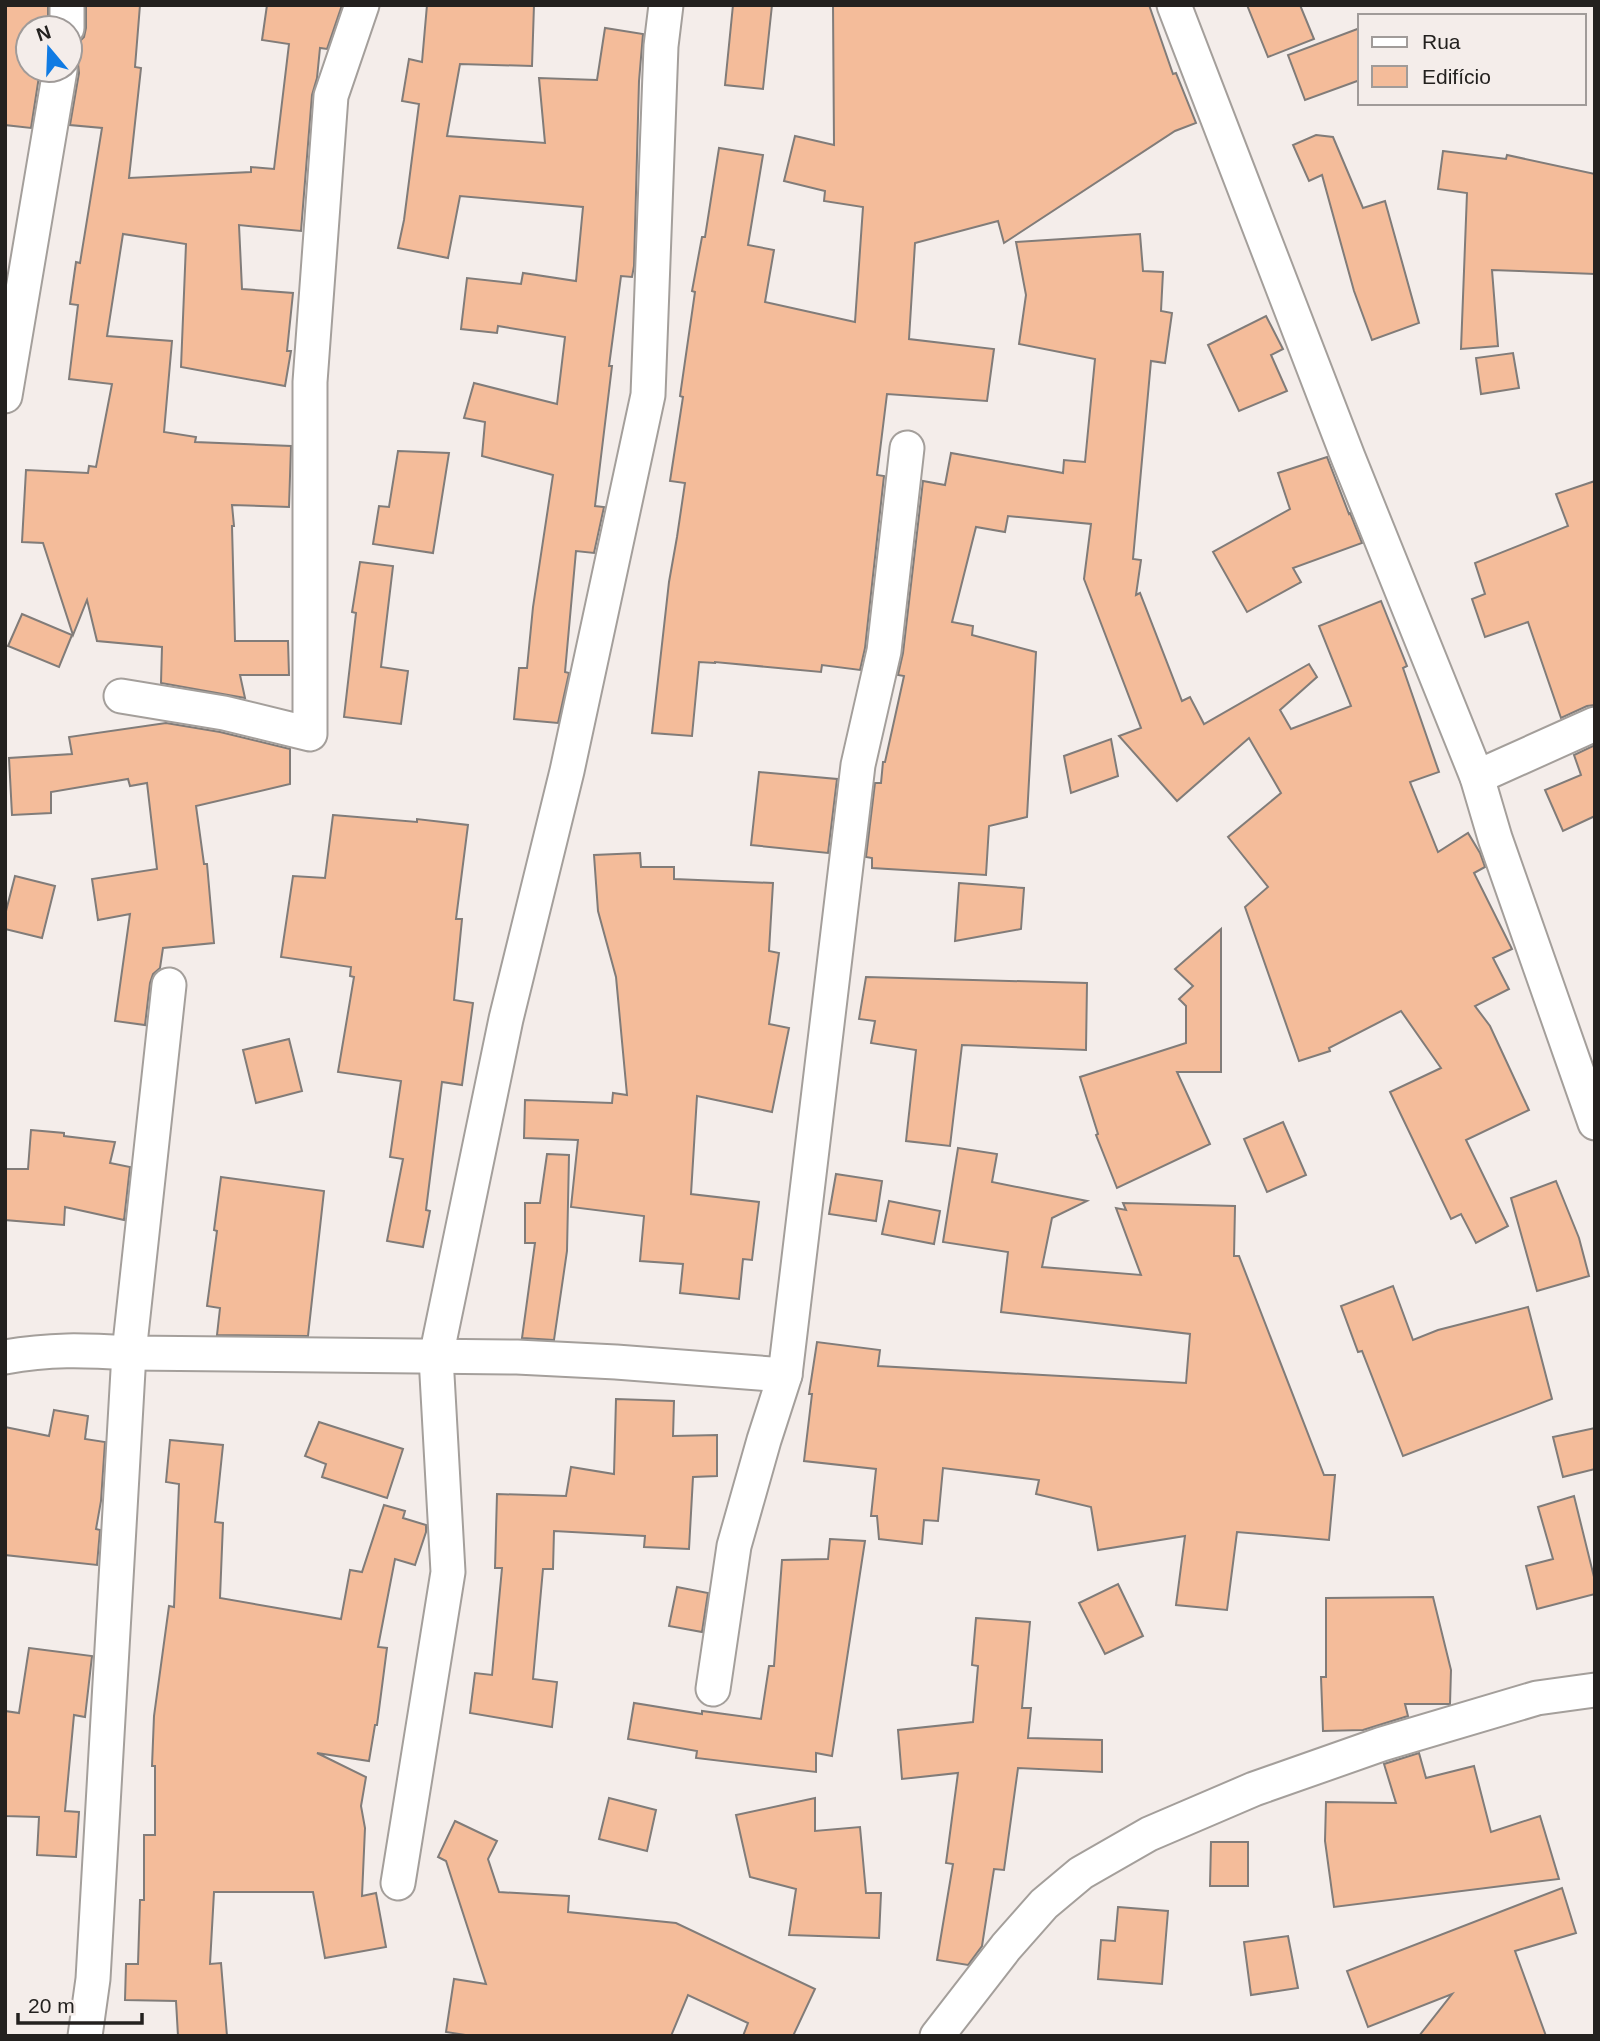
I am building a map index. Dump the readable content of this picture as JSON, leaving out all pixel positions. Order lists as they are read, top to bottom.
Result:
{
  "legend": ["Rua", "Edifício"],
  "scale_bar": "20 m",
  "north": "top"
}
